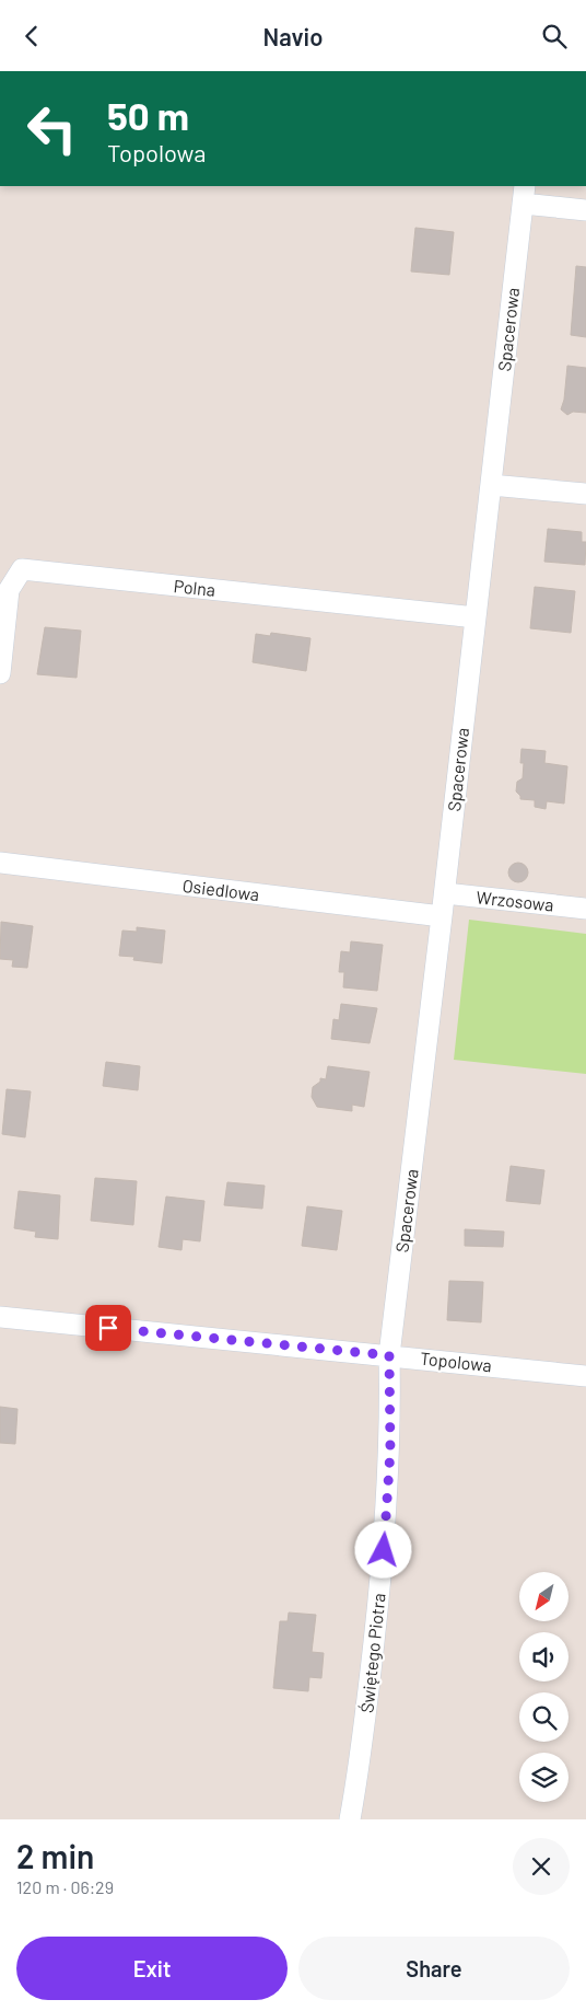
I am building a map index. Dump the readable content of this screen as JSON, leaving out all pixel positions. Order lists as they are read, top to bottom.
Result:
{
  "streets": {
    "street": [
      "Spacerowa",
      "Polna",
      "Osiedlowa",
      "Wrzosowa",
      "Topolowa",
      "Świętego Piotra"
    ]
  },
  "crossings": [
    ["Spacerowa", "Polna"],
    ["Spacerowa", "Osiedlowa"],
    ["Spacerowa", "Wrzosowa"],
    ["Spacerowa", "Topolowa"],
    ["Spacerowa", "Świętego Piotra"],
    ["Topolowa", "Świętego Piotra"]
  ],
  "north": "bottom left",
  "page": {
    "header": "Navio",
    "turn": ["50 m", "Topolowa"],
    "heading": ["2 min", "120 m · 06:29"],
    "buttons": ["Exit", "Share"]
  }
}
